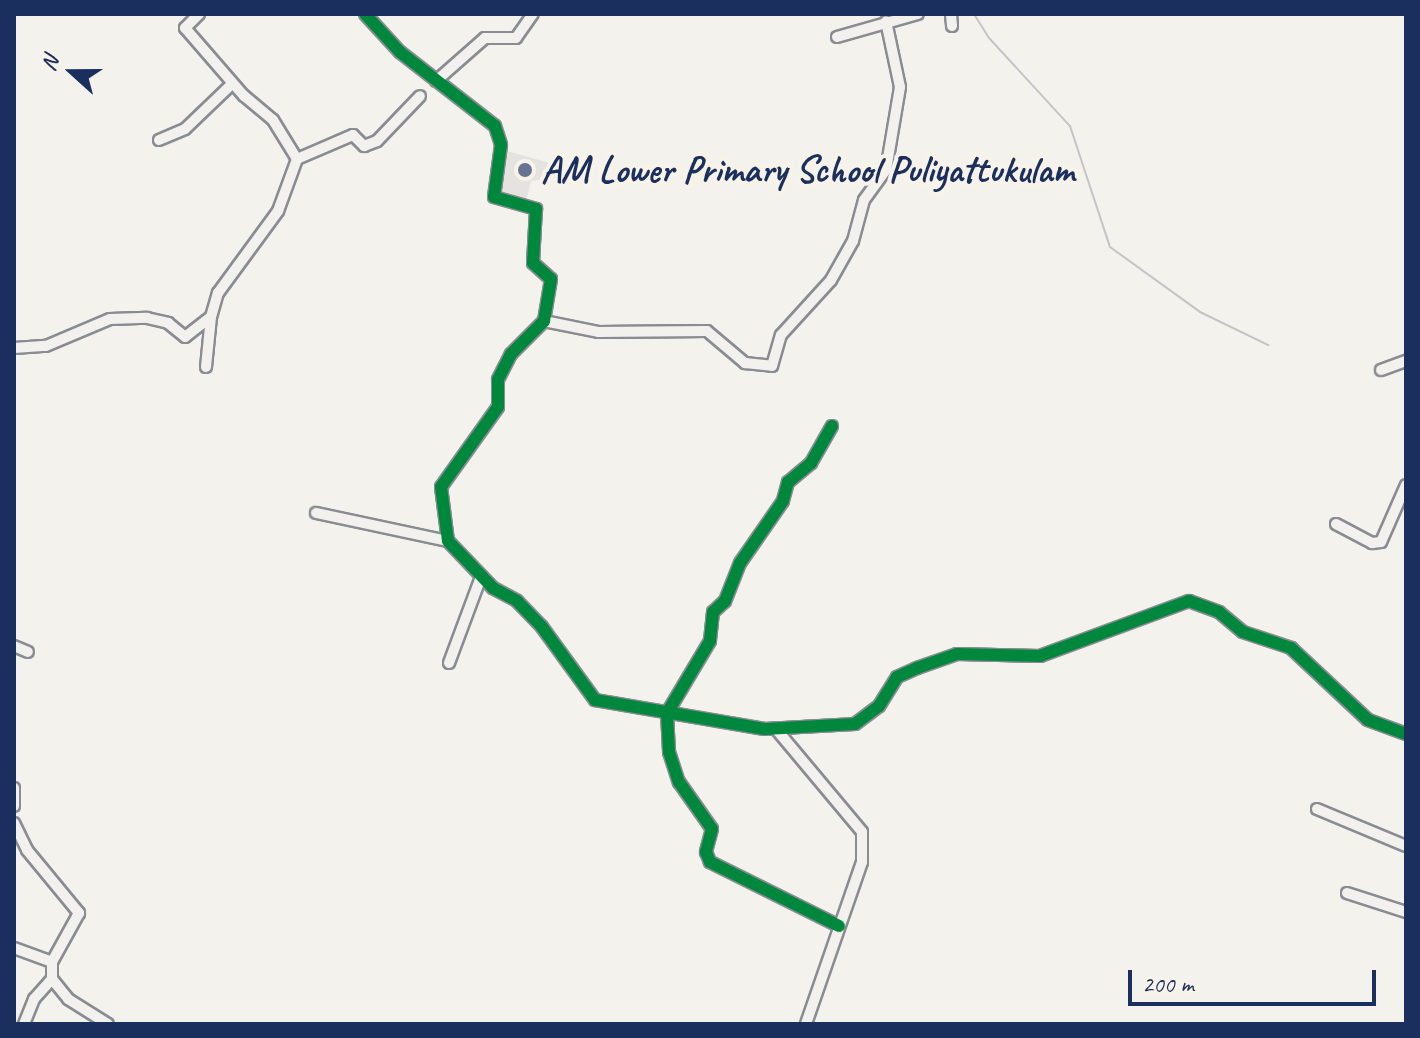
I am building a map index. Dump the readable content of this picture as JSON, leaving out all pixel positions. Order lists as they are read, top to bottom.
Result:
{
  "places": ["AM Lower Primary School Puliyattukulam"],
  "scale_bar": "200 m",
  "north": "left"
}
